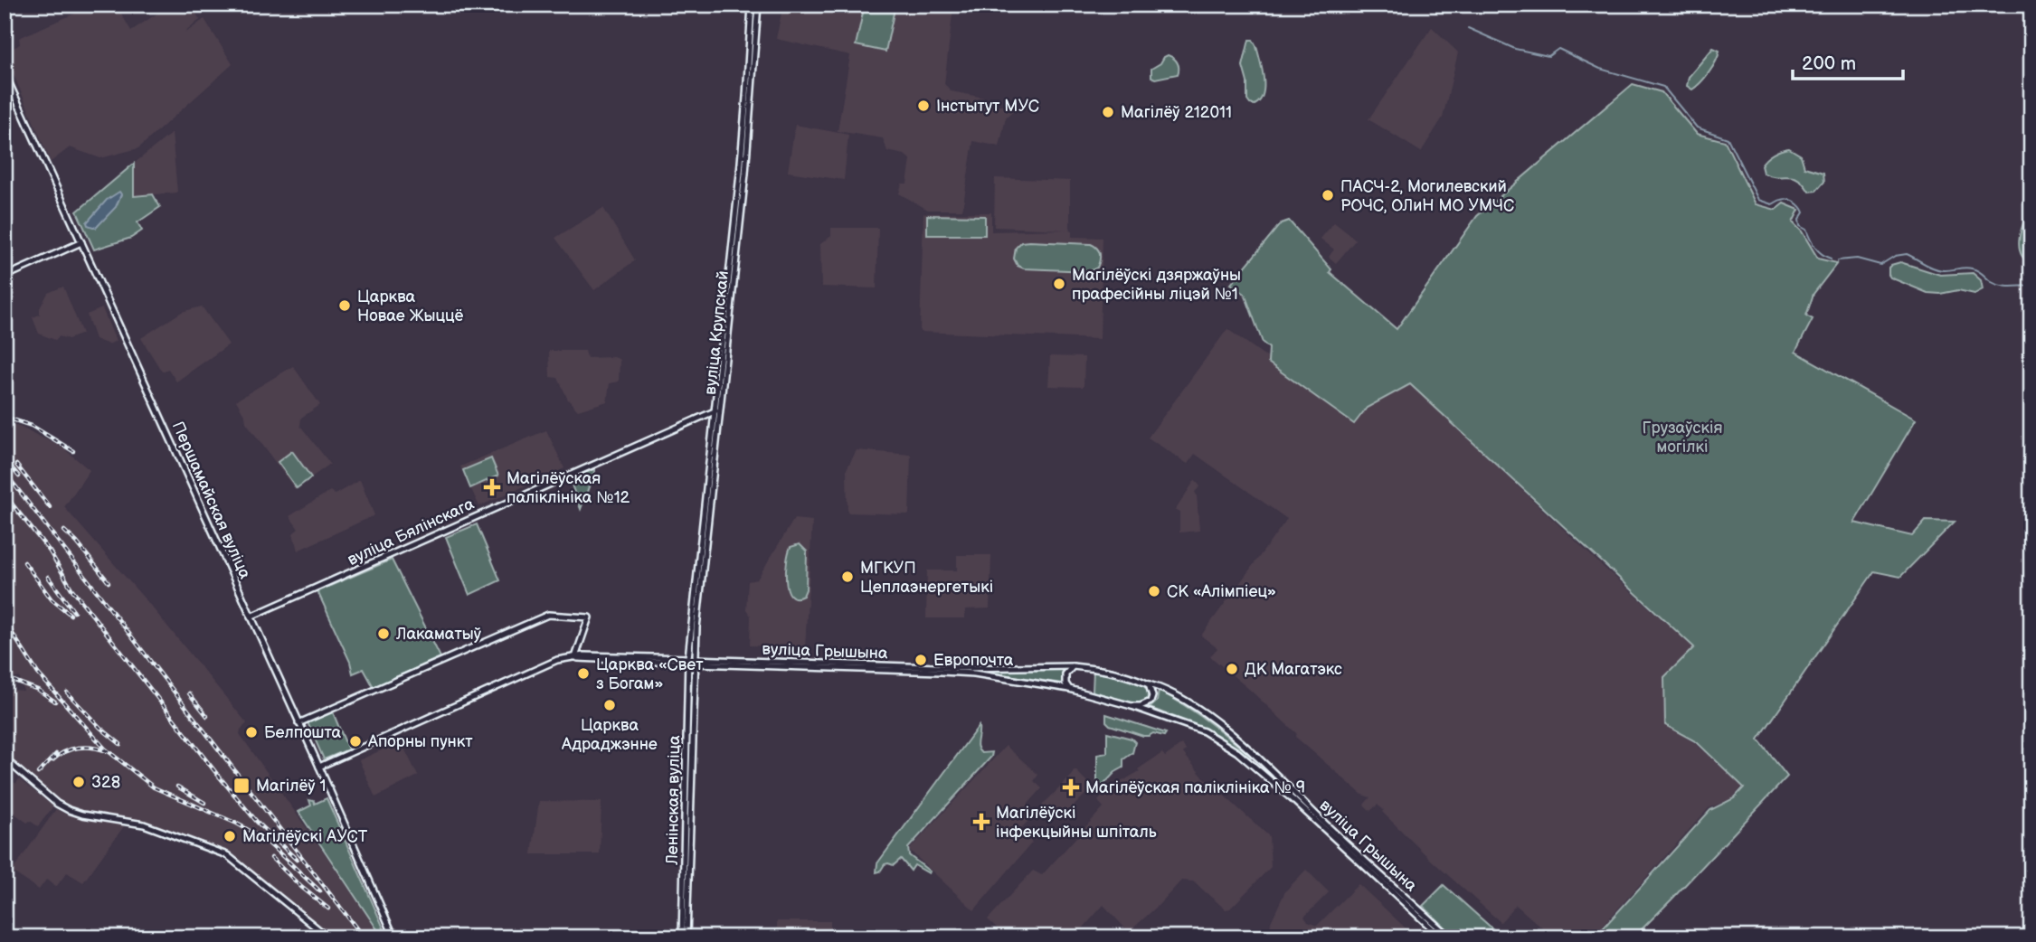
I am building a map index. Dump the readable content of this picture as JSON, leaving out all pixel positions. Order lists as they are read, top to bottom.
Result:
{
  "streets": {
    "main road": [
      "вуліца Крупскай",
      "Першамайская вуліца",
      "вуліца Бялінскага",
      "вуліца Грышына",
      "Ленінская вуліца"
    ]
  },
  "crossings": [
    ["вуліца Крупскай", "вуліца Бялінскага"],
    ["вуліца Крупскай", "вуліца Грышына"],
    ["вуліца Крупскай", "Ленінская вуліца"],
    ["Першамайская вуліца", "вуліца Бялінскага"],
    ["Першамайская вуліца", "вуліца Грышына"],
    ["вуліца Грышына", "Ленінская вуліца"]
  ],
  "parks": ["Грузаўскія могілкі"],
  "places": {
    "other": [
      "Інстытут МУС",
      "Магілёў 212011",
      "ПАСЧ-2, Могилевский РОЧС, ОЛиН МО УМЧС",
      "Магілёўскі дзяржаўны прафесійны ліцэй №1",
      "Царква Новае Жыццё",
      "МГКУП Цеплаэнергетыкі",
      "СК «Алімпіец»",
      "Лакаматыў",
      "Европочта",
      "ДК Магатэкс",
      "Царква «Свет з Богам»",
      "Царква Адраджэнне",
      "Белпошта",
      "Апорны пункт",
      "328",
      "Магілёўскі АУСТ"
    ],
    "health": ["Магілёўская паліклініка №12", "Магілёўская паліклініка № 9", "Магілёўскі інфекцыйны шпіталь"],
    "transit": ["Магілёў 1"]
  },
  "scale_bar": "200 m"
}
